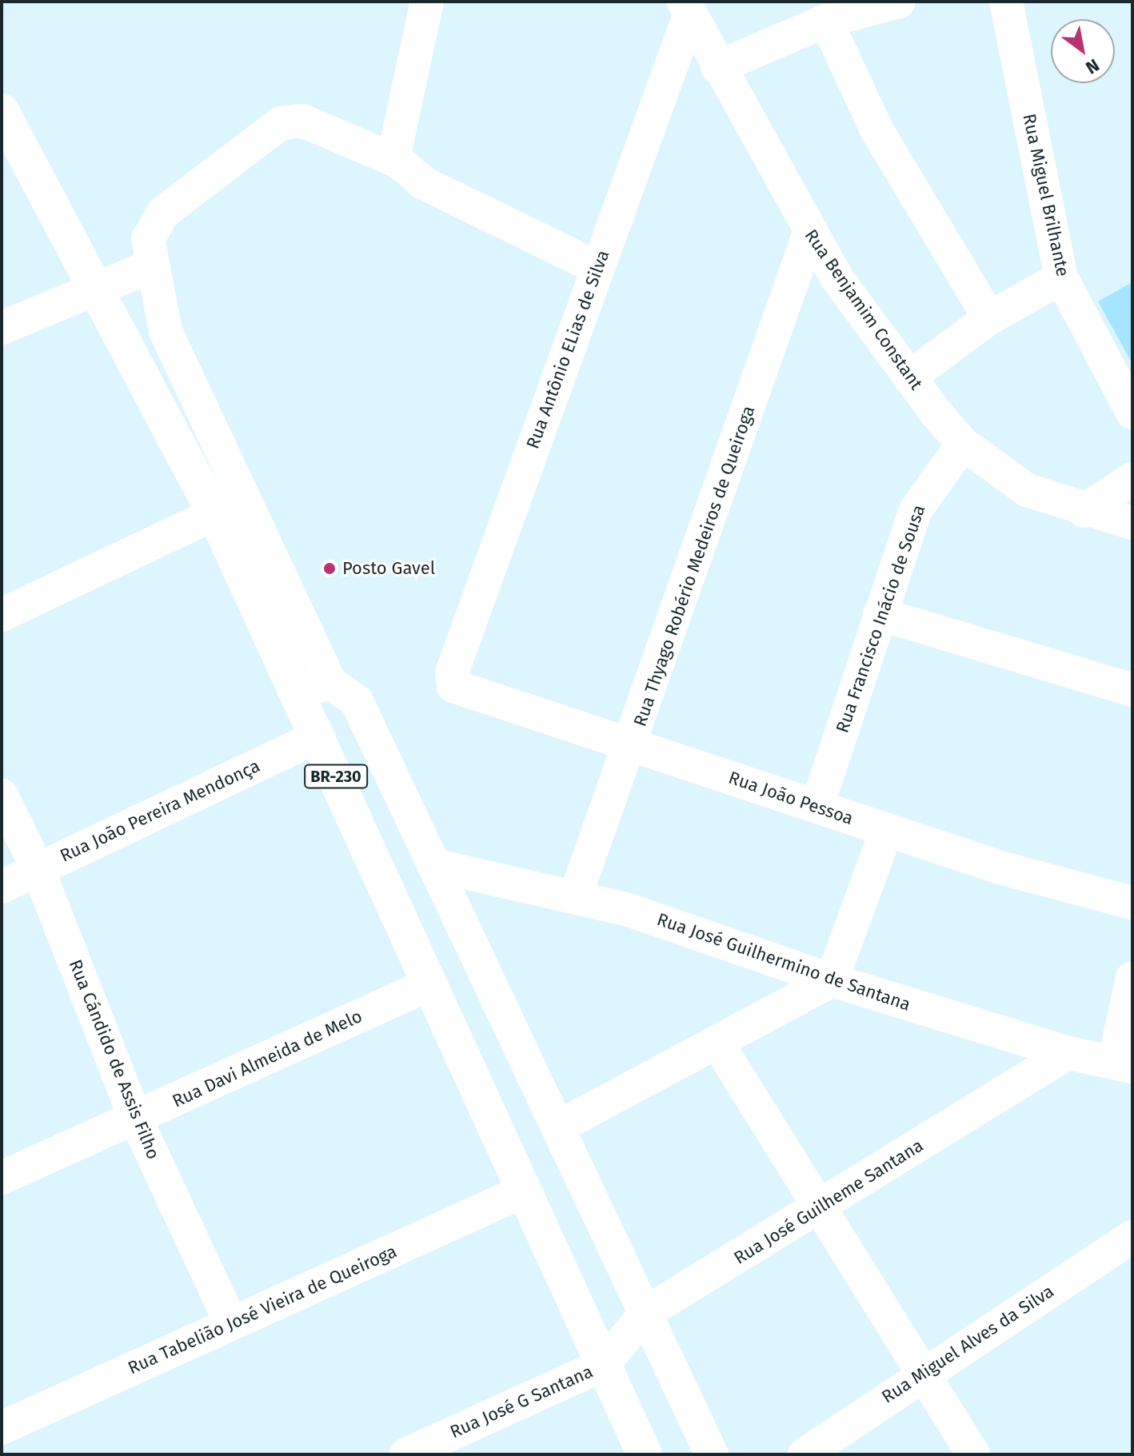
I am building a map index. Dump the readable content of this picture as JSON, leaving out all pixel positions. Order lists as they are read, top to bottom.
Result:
{
  "streets": {
    "highway": ["BR-230"],
    "street": [
      "Rua Miguel Brilhante",
      "Rua Benjamim Constant",
      "Rua Antônio ELias de Silva",
      "Rua Thyago Robério Medeiros de Queiroga",
      "Rua Francisco Inácio de Sousa",
      "Rua João Pessoa",
      "Rua João Pereira Mendonça",
      "Rua José Guilhermino de Santana",
      "Rua Davi Almeida de Melo",
      "Rua Cándido de Assis Filho",
      "Rua José Guilheme Santana",
      "Rua Tabelião José Vieira de Queiroga",
      "Rua Miguel Alves da Silva",
      "Rua José G Santana"
    ]
  },
  "crossings": [
    ["Rua Benjamim Constant", "Rua Antônio ELias de Silva"],
    ["Rua Benjamim Constant", "Rua Thyago Robério Medeiros de Queiroga"],
    ["Rua Benjamim Constant", "Rua Francisco Inácio de Sousa"],
    ["Rua Antônio ELias de Silva", "Rua João Pessoa"],
    ["Rua Thyago Robério Medeiros de Queiroga", "Rua João Pessoa"],
    ["Rua Thyago Robério Medeiros de Queiroga", "Rua José Guilhermino de Santana"],
    ["Rua Francisco Inácio de Sousa", "Rua João Pessoa"],
    ["BR-230", "Rua João Pereira Mendonça"],
    ["BR-230", "Rua Davi Almeida de Melo"],
    ["BR-230", "Rua José Guilheme Santana"],
    ["BR-230", "Rua Tabelião José Vieira de Queiroga"],
    ["BR-230", "Rua José G Santana"],
    ["Rua João Pereira Mendonça", "Rua Cándido de Assis Filho"],
    ["Rua José Guilhermino de Santana", "Rua José Guilheme Santana"],
    ["Rua Davi Almeida de Melo", "Rua Cándido de Assis Filho"],
    ["Rua Cándido de Assis Filho", "Rua Tabelião José Vieira de Queiroga"],
    ["Rua José Guilheme Santana", "Rua José G Santana"]
  ],
  "places": ["Posto Gavel"],
  "north": "bottom right"
}
